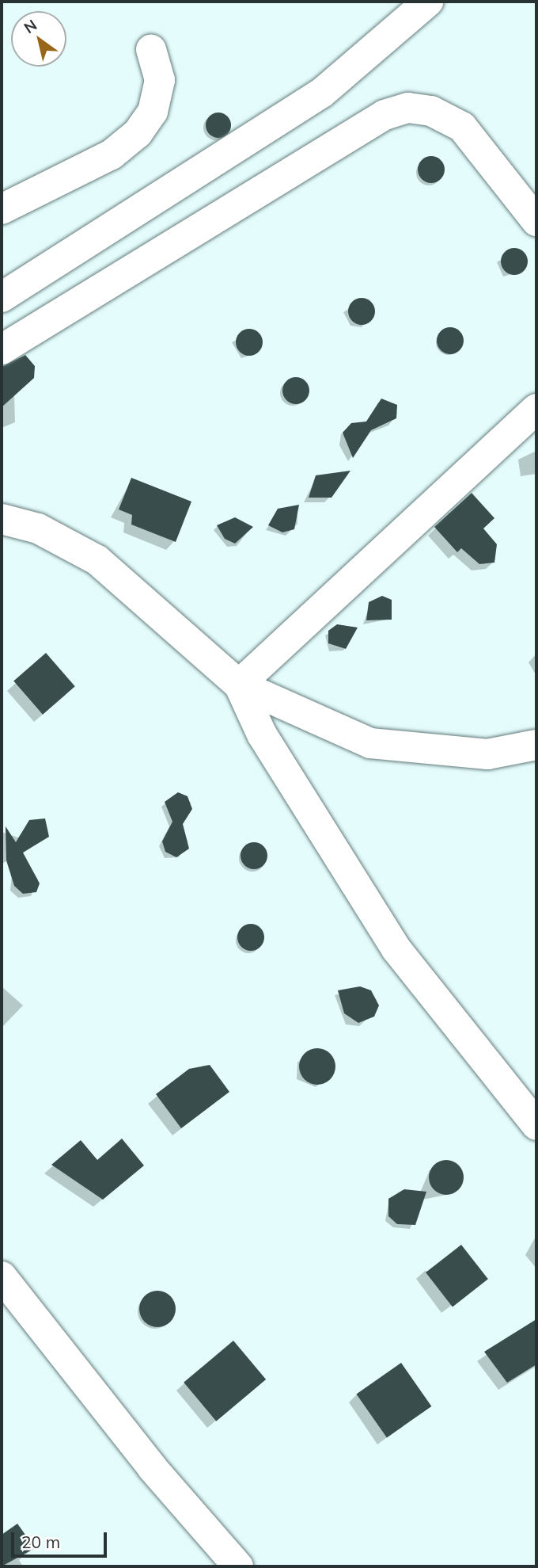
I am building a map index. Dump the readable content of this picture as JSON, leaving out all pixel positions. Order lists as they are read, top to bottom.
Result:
{
  "scale_bar": "20 m",
  "north": "top left"
}
